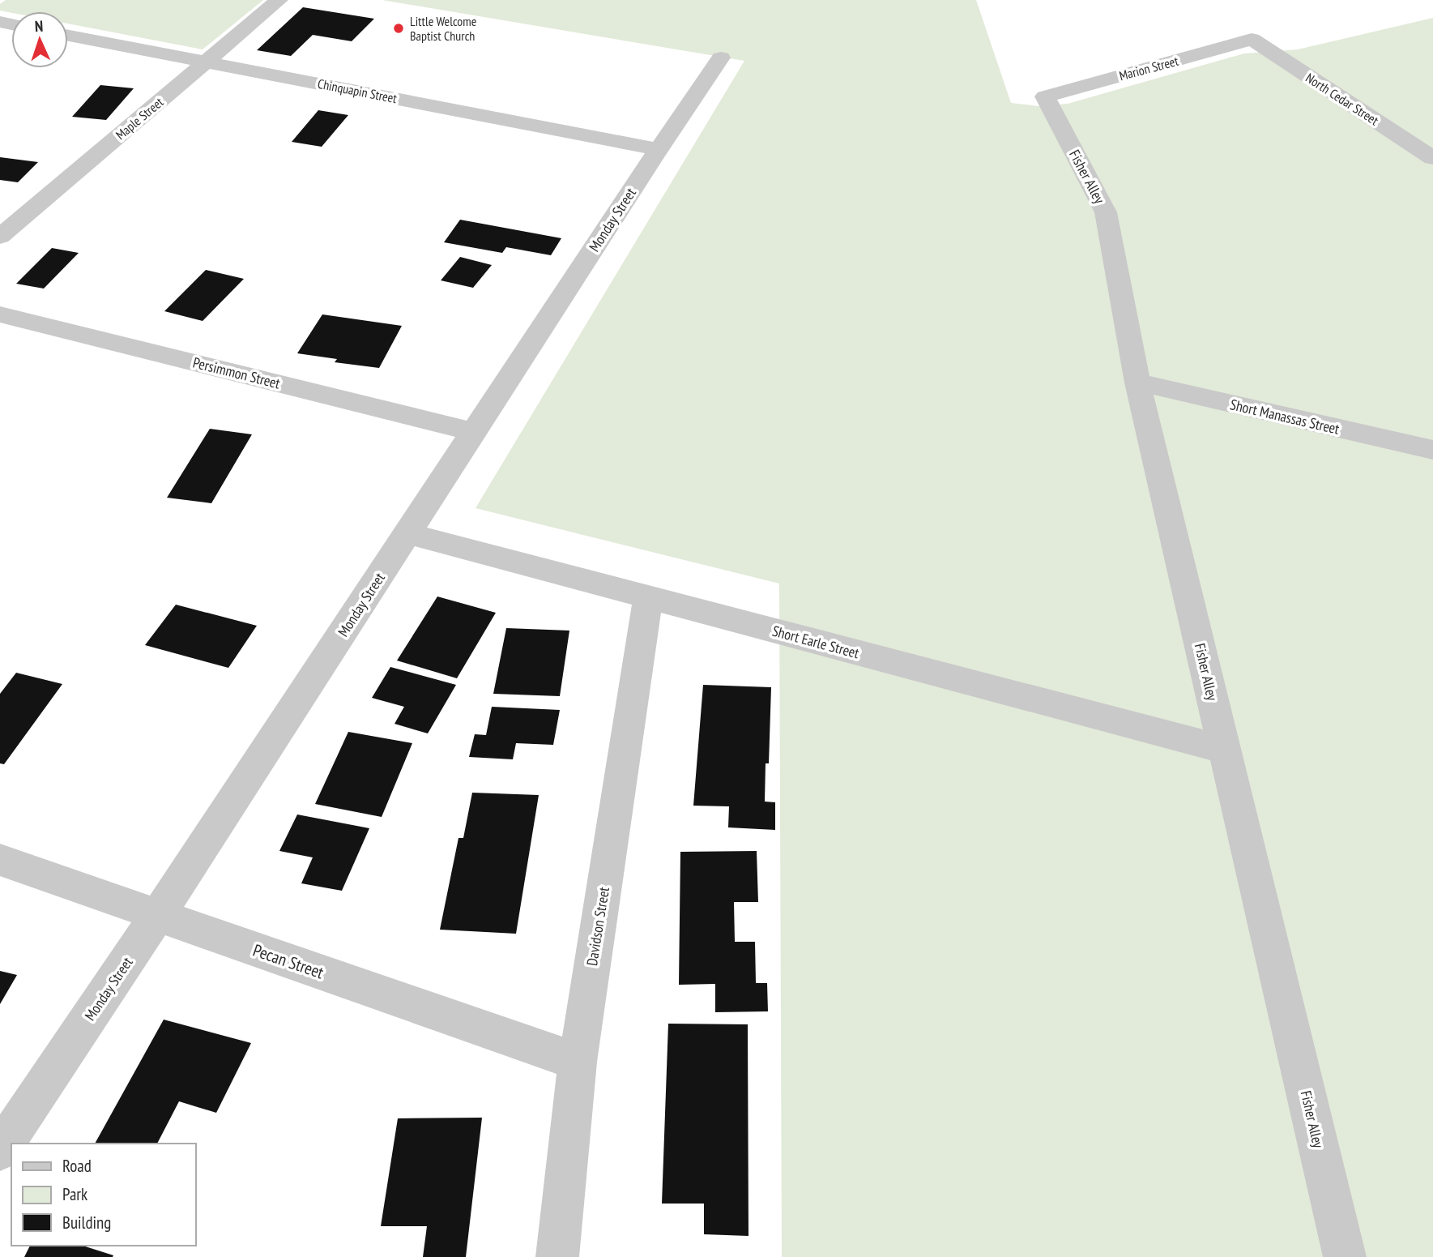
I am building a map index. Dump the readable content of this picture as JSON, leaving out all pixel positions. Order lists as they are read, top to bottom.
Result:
{
  "streets": {
    "street": [
      "Marion Street",
      "Chinquapin Street",
      "North Cedar Street",
      "Maple Street",
      "Fisher Alley",
      "Monday Street",
      "Persimmon Street",
      "Short Manassas Street",
      "Short Earle Street",
      "Davidson Street",
      "Pecan Street"
    ]
  },
  "crossings": [
    ["Marion Street", "North Cedar Street"],
    ["Marion Street", "Fisher Alley"],
    ["Chinquapin Street", "Maple Street"],
    ["Chinquapin Street", "Monday Street"],
    ["Fisher Alley", "Short Manassas Street"],
    ["Fisher Alley", "Short Earle Street"],
    ["Monday Street", "Persimmon Street"],
    ["Monday Street", "Short Earle Street"],
    ["Monday Street", "Pecan Street"],
    ["Short Earle Street", "Davidson Street"],
    ["Davidson Street", "Pecan Street"]
  ],
  "places": ["Little Welcome Baptist Church"],
  "legend": ["Road", "Park", "Building"],
  "north": "top"
}
